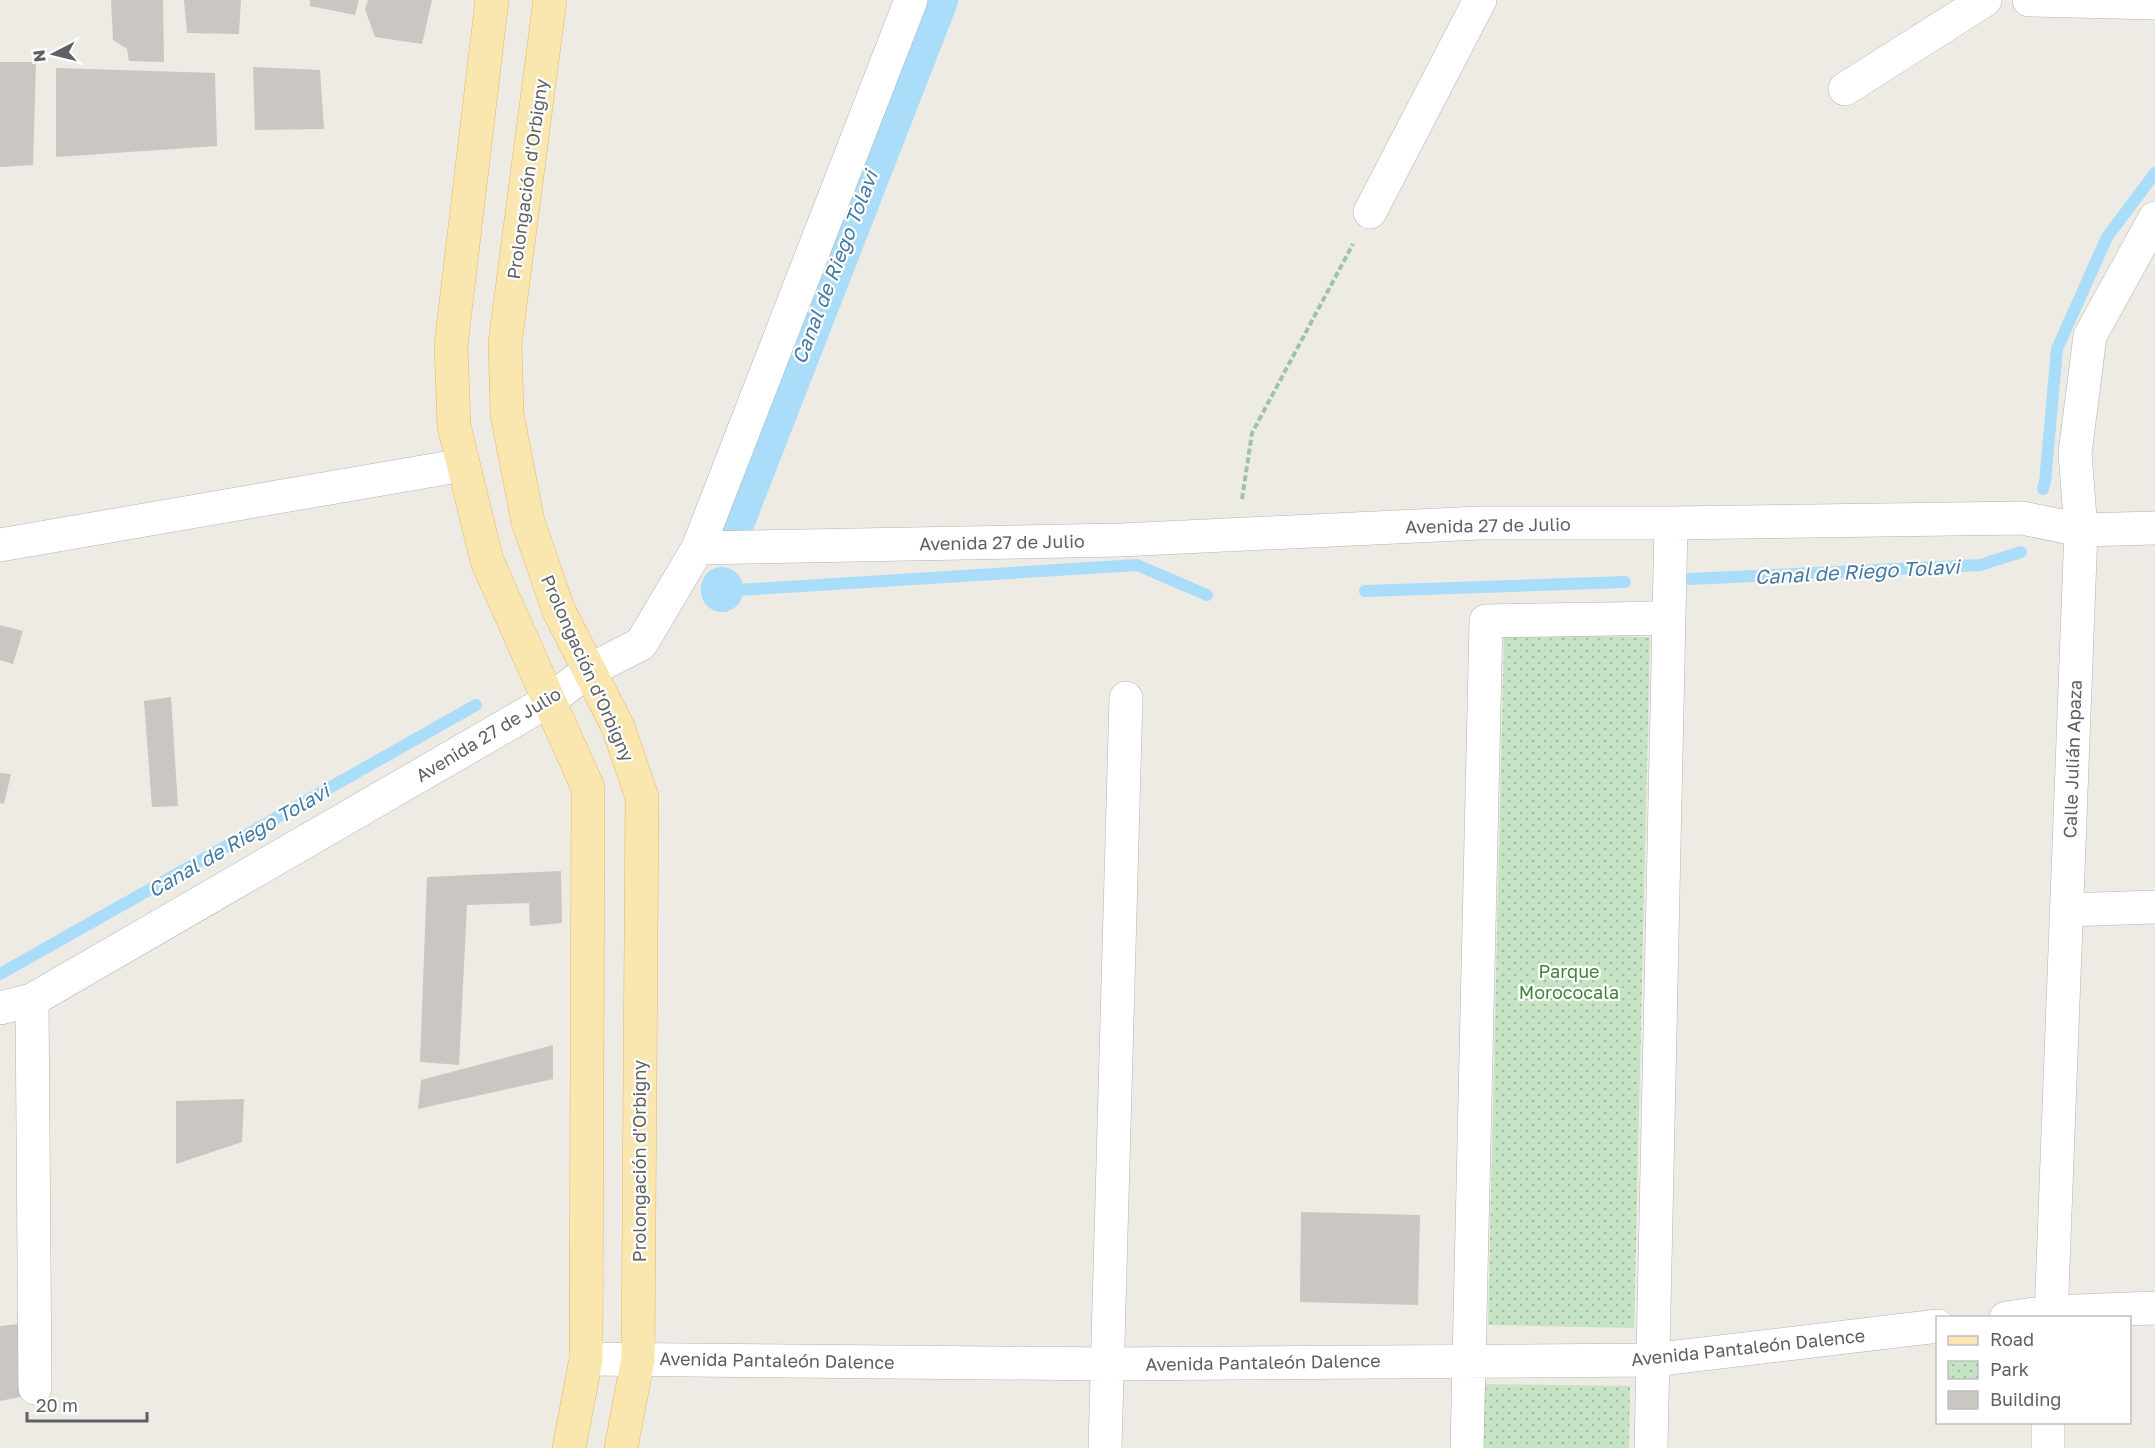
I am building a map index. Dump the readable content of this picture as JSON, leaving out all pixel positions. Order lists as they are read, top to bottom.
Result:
{
  "streets": {
    "main road": ["Prolongación d'Orbigny"],
    "street": ["Avenida 27 de Julio", "Calle Julián Apaza", "Avenida Pantaleón Dalence"]
  },
  "crossings": [
    ["Prolongación d'Orbigny", "Avenida 27 de Julio"],
    ["Prolongación d'Orbigny", "Avenida Pantaleón Dalence"],
    ["Avenida 27 de Julio", "Calle Julián Apaza"]
  ],
  "water": ["Canal de Riego Tolavi"],
  "parks": ["Parque Morococala"],
  "legend": ["Road", "Park", "Building"],
  "scale_bar": "20 m",
  "north": "left"
}
